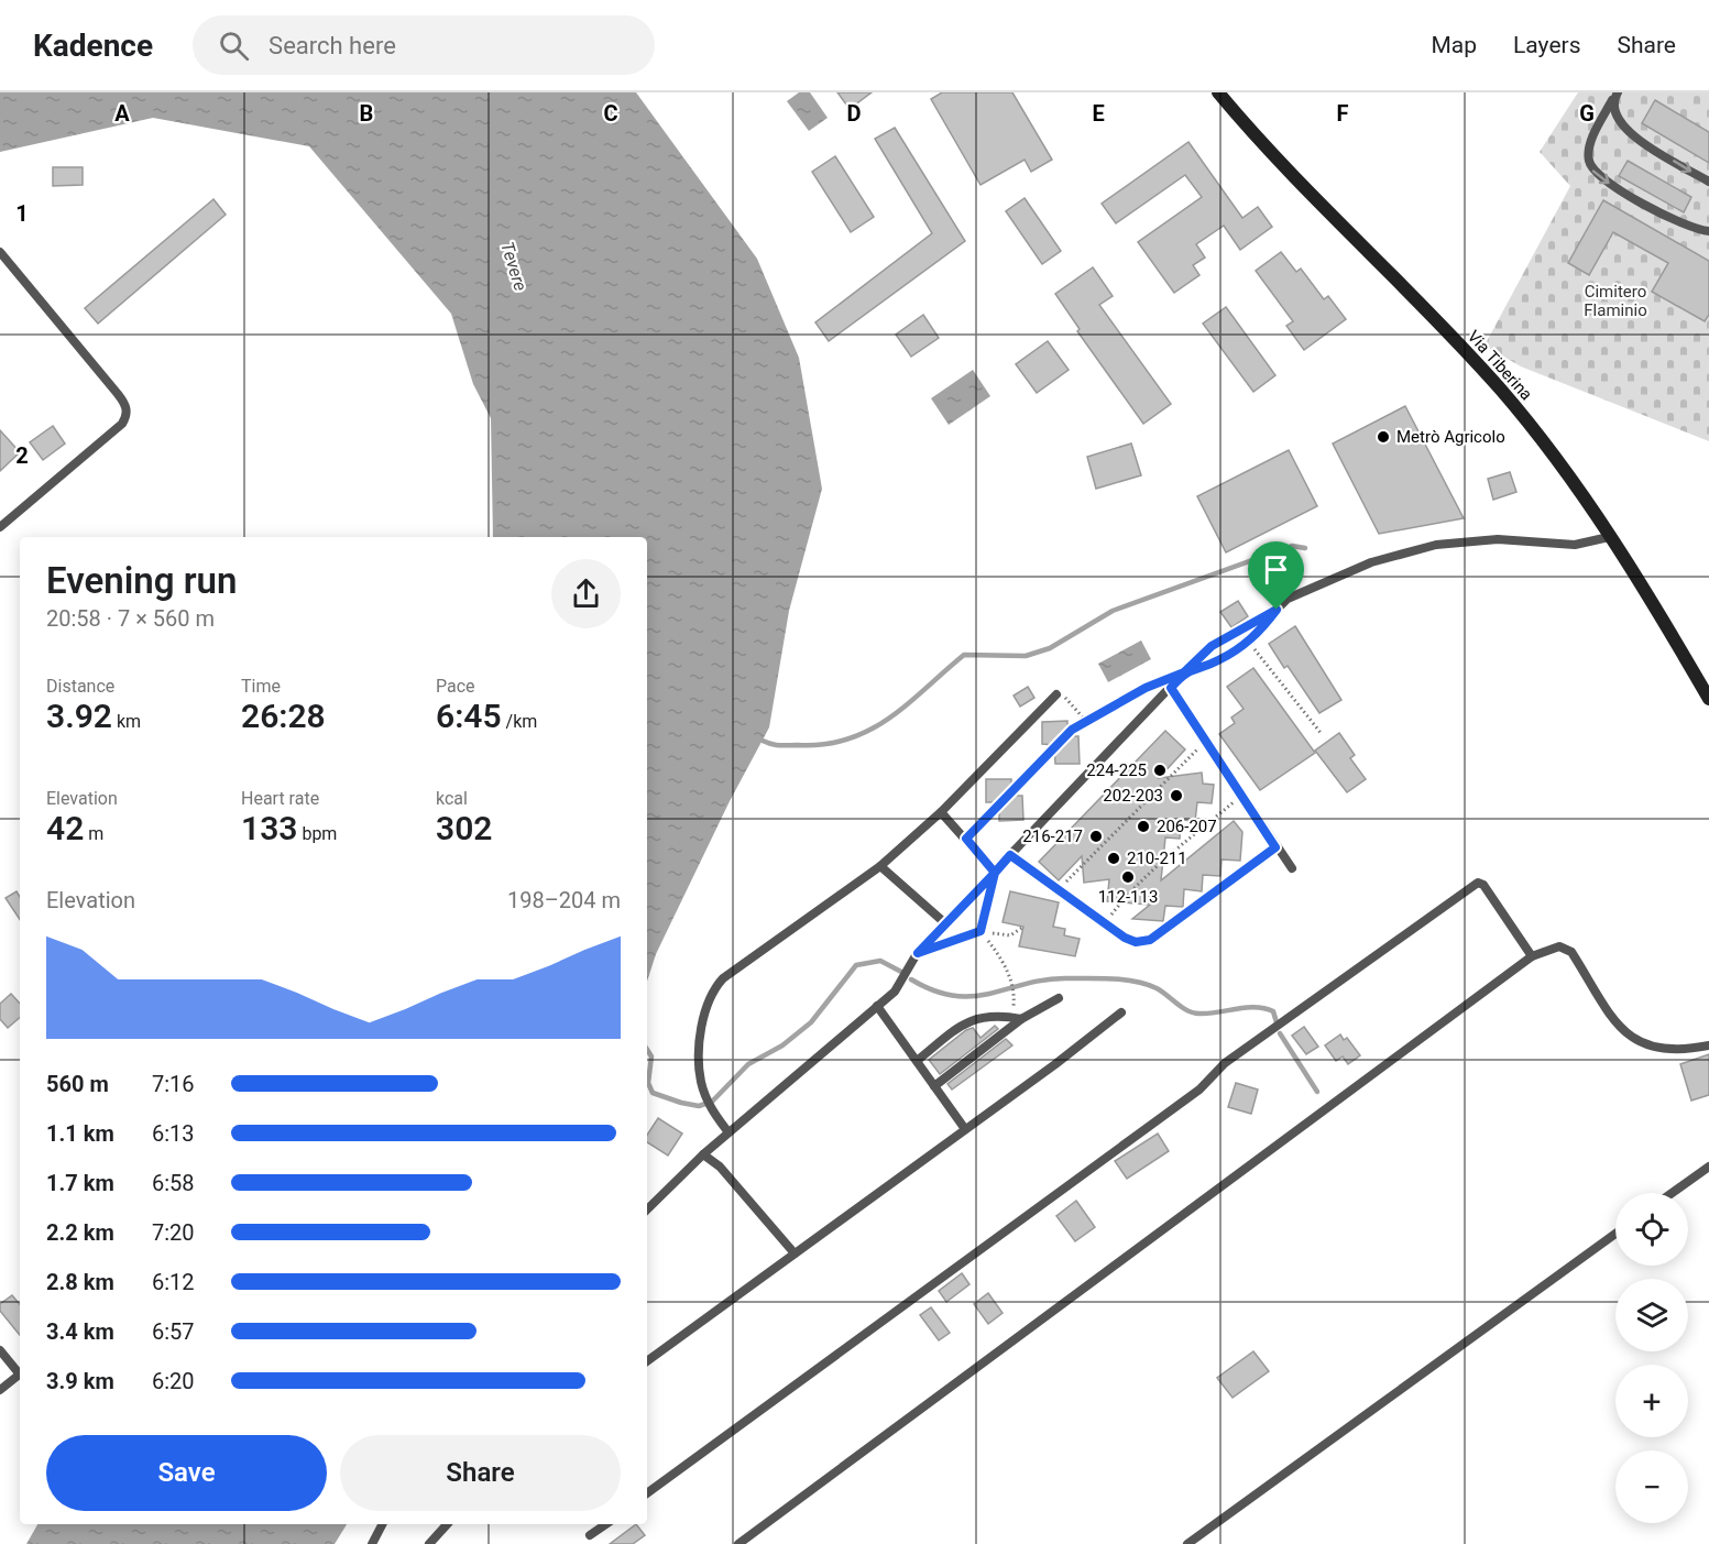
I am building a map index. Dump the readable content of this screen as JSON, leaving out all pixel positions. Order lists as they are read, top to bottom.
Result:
{
  "streets": {
    "main road": ["Via Tiberina"]
  },
  "water": ["Tevere"],
  "parks": ["Cimitero Flaminio"],
  "places": [
    "Metrò Agricolo",
    "224-225",
    "202-203",
    "206-207",
    "216-217",
    "210-211",
    "112-113"
  ],
  "page": {
    "header": "Kadence",
    "search": "Search here",
    "nav": ["Map", "Layers", "Share"],
    "heading": ["Evening run", "20:58 · 7 × 560 m"],
    "stats": [
      ["Distance", "3.92 km"],
      ["Time", "26:28"],
      ["Pace", "6:45 /km"],
      ["Elevation", "42 m"],
      ["Heart rate", "133 bpm"],
      ["kcal", "302"]
    ],
    "chart": ["Elevation", "198–204 m"],
    "list": [
      {
        "name": "560 m",
        "note": "7:16"
      },
      {
        "name": "1.1 km",
        "note": "6:13"
      },
      {
        "name": "1.7 km",
        "note": "6:58"
      },
      {
        "name": "2.2 km",
        "note": "7:20"
      },
      {
        "name": "2.8 km",
        "note": "6:12"
      },
      {
        "name": "3.4 km",
        "note": "6:57"
      },
      {
        "name": "3.9 km",
        "note": "6:20"
      }
    ],
    "map_buttons": ["+", "−"],
    "buttons": ["Save", "Share"]
  },
  "grid": {
    "columns": [
      "A",
      "B",
      "C",
      "D",
      "E",
      "F",
      "G"
    ],
    "rows": ["1", "2"]
  }
}
